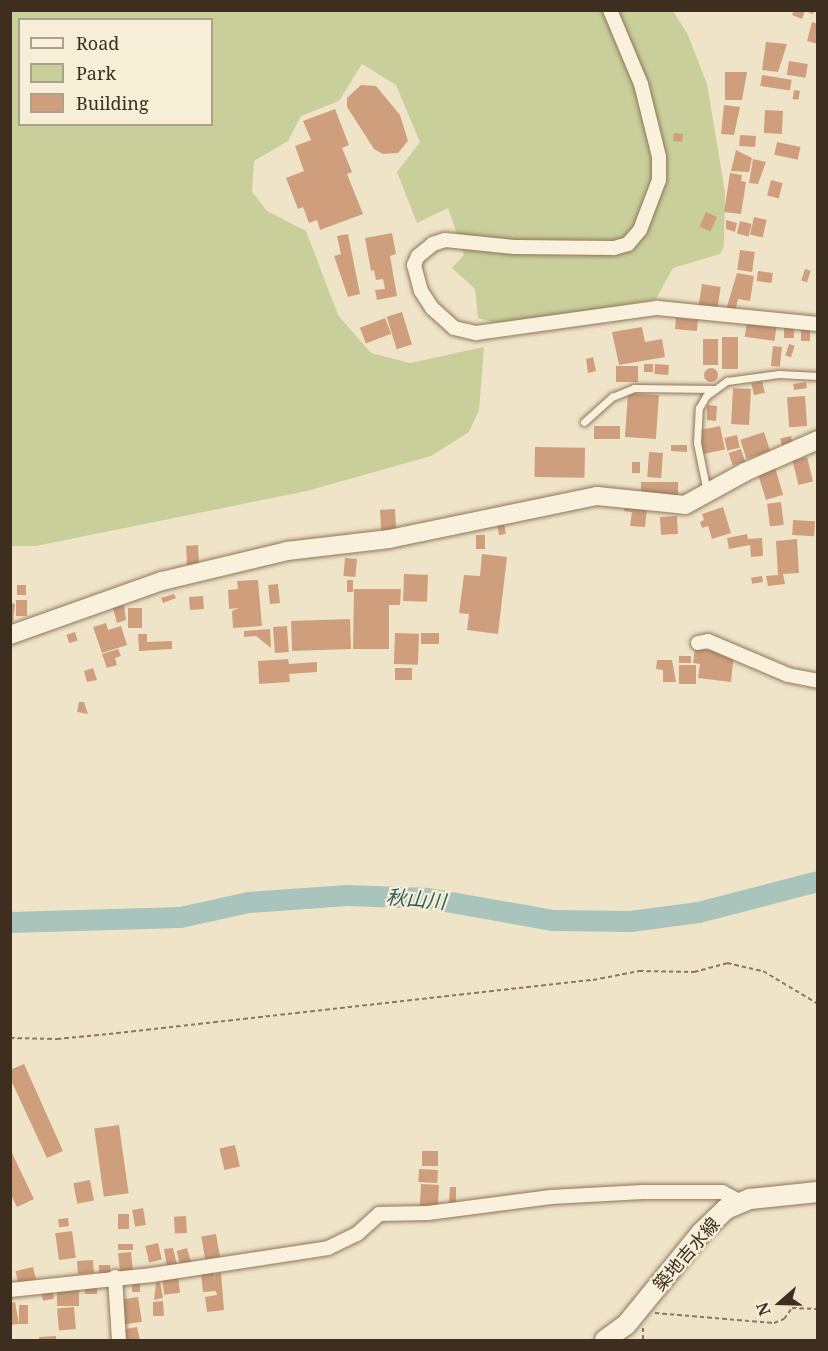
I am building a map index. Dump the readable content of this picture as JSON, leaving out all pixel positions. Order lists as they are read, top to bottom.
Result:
{
  "streets": {
    "main road": ["築地吉水線"]
  },
  "water": ["秋山川"],
  "legend": ["Road", "Park", "Building"],
  "north": "left"
}
